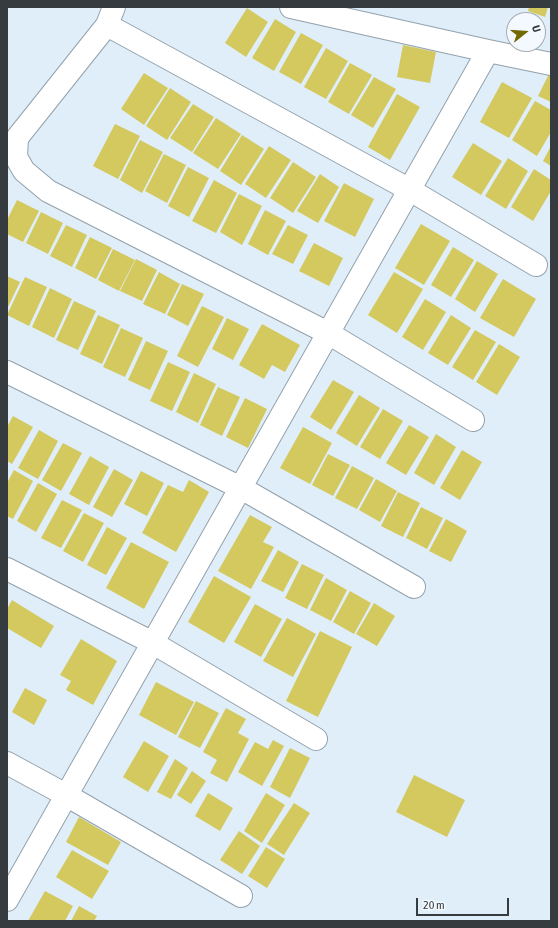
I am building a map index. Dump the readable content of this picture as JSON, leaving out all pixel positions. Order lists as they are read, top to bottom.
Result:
{
  "scale_bar": "20 m",
  "north": "right"
}
